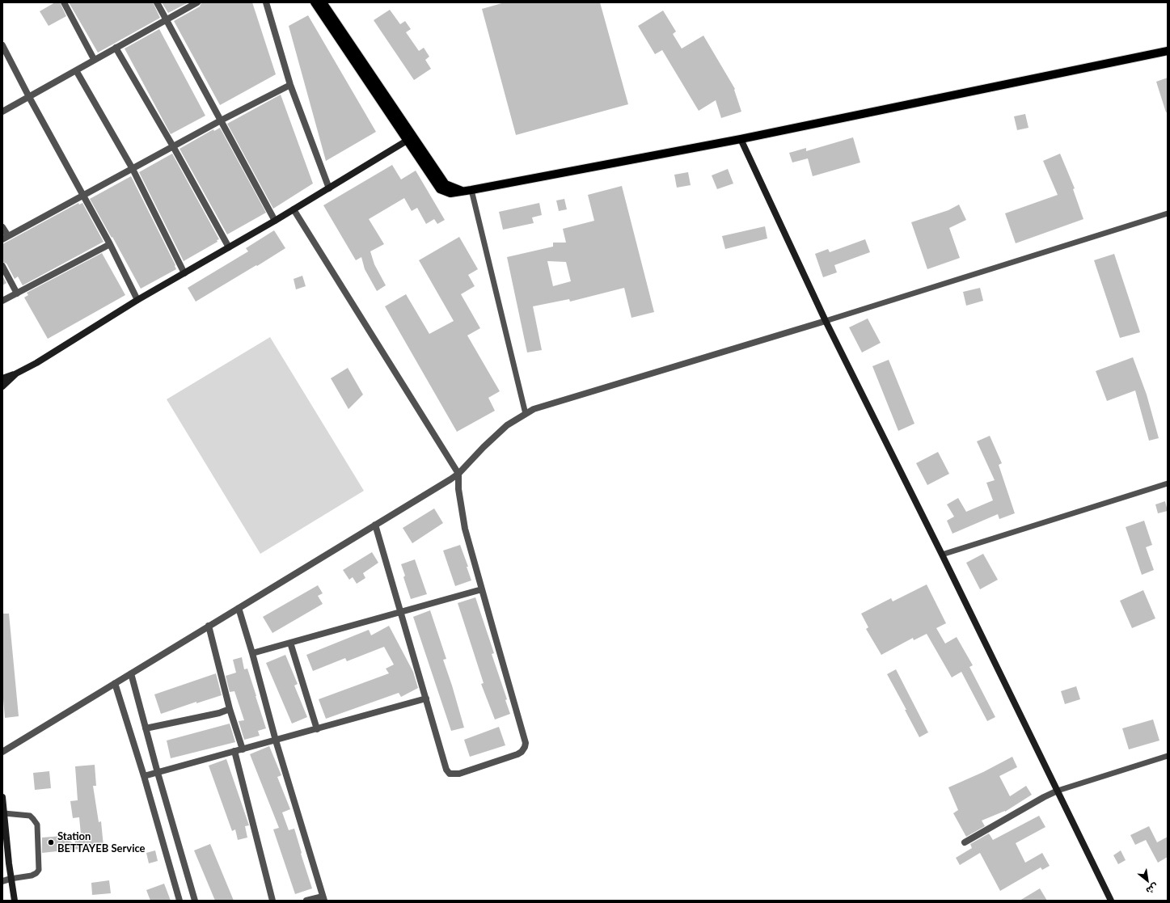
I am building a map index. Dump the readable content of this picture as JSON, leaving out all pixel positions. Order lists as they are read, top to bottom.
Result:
{
  "places": ["Station BETTAYEB Service"],
  "north": "bottom right"
}
